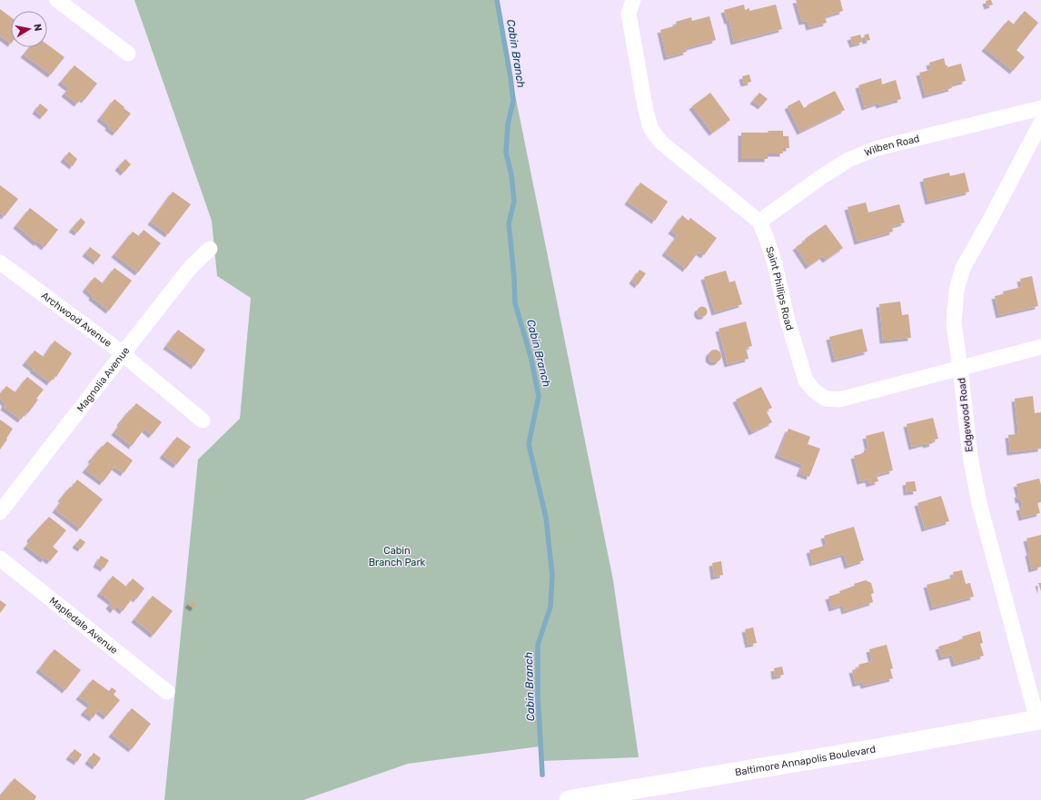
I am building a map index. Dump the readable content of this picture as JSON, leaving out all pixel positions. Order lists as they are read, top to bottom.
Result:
{
  "streets": {
    "main road": ["Baltimore Annapolis Boulevard"],
    "street": [
      "Wilben Road",
      "Saint Phillips Road",
      "Archwood Avenue",
      "Magnolia Avenue",
      "Edgewood Road",
      "Mapledale Avenue"
    ]
  },
  "crossings": [
    ["Wilben Road", "Saint Phillips Road"],
    ["Saint Phillips Road", "Edgewood Road"],
    ["Archwood Avenue", "Magnolia Avenue"],
    ["Edgewood Road", "Baltimore Annapolis Boulevard"]
  ],
  "water": ["Cabin Branch"],
  "parks": ["Cabin Branch Park"],
  "north": "right"
}
